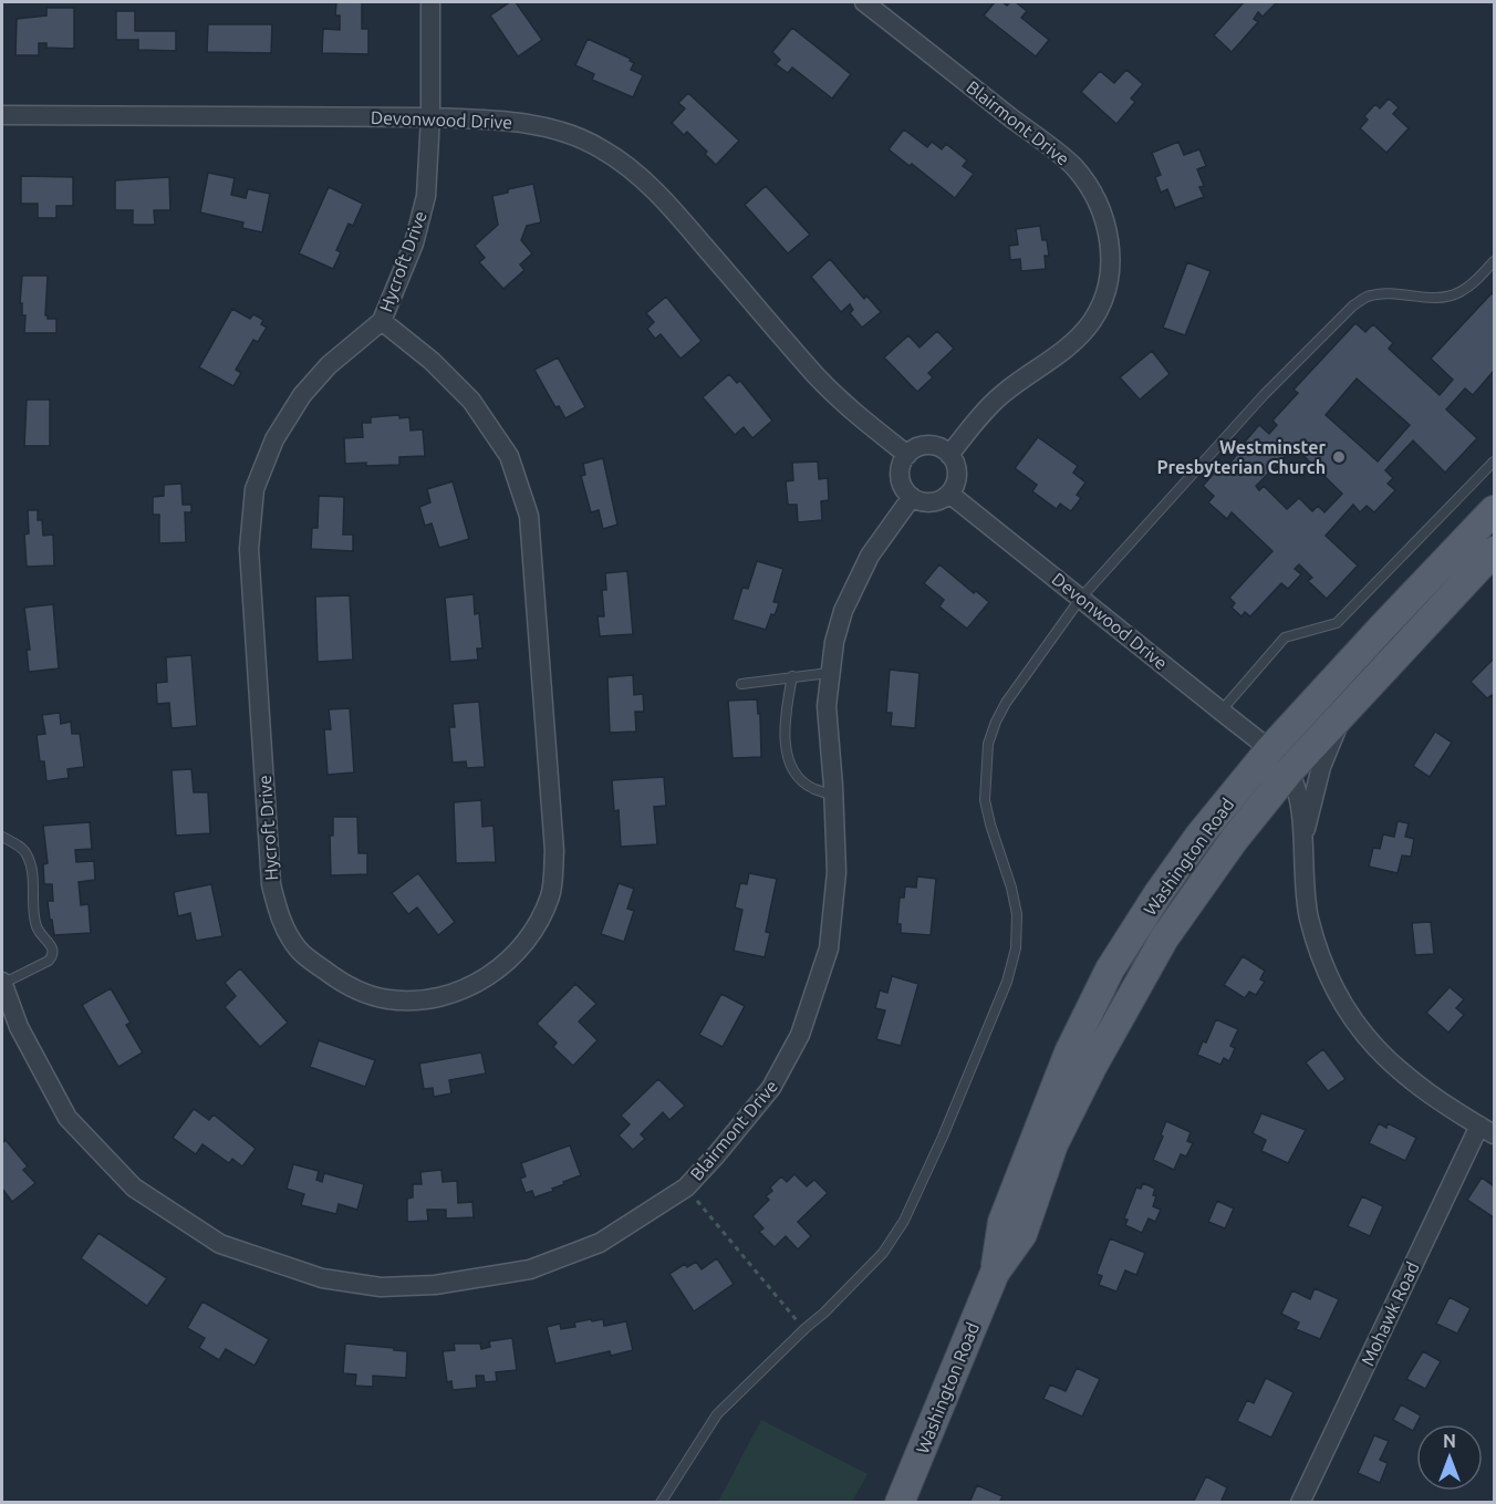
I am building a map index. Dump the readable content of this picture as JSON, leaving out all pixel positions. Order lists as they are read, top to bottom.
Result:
{
  "streets": {
    "main road": ["Washington Road"],
    "street": [
      "Devonwood Drive",
      "Blairmont Drive",
      "Hycroft Drive",
      "Mohawk Road"
    ]
  },
  "crossings": [
    ["Devonwood Drive", "Blairmont Drive"],
    ["Devonwood Drive", "Hycroft Drive"],
    ["Devonwood Drive", "Washington Road"]
  ],
  "places": ["Westminster Presbyterian Church"],
  "north": "top"
}
